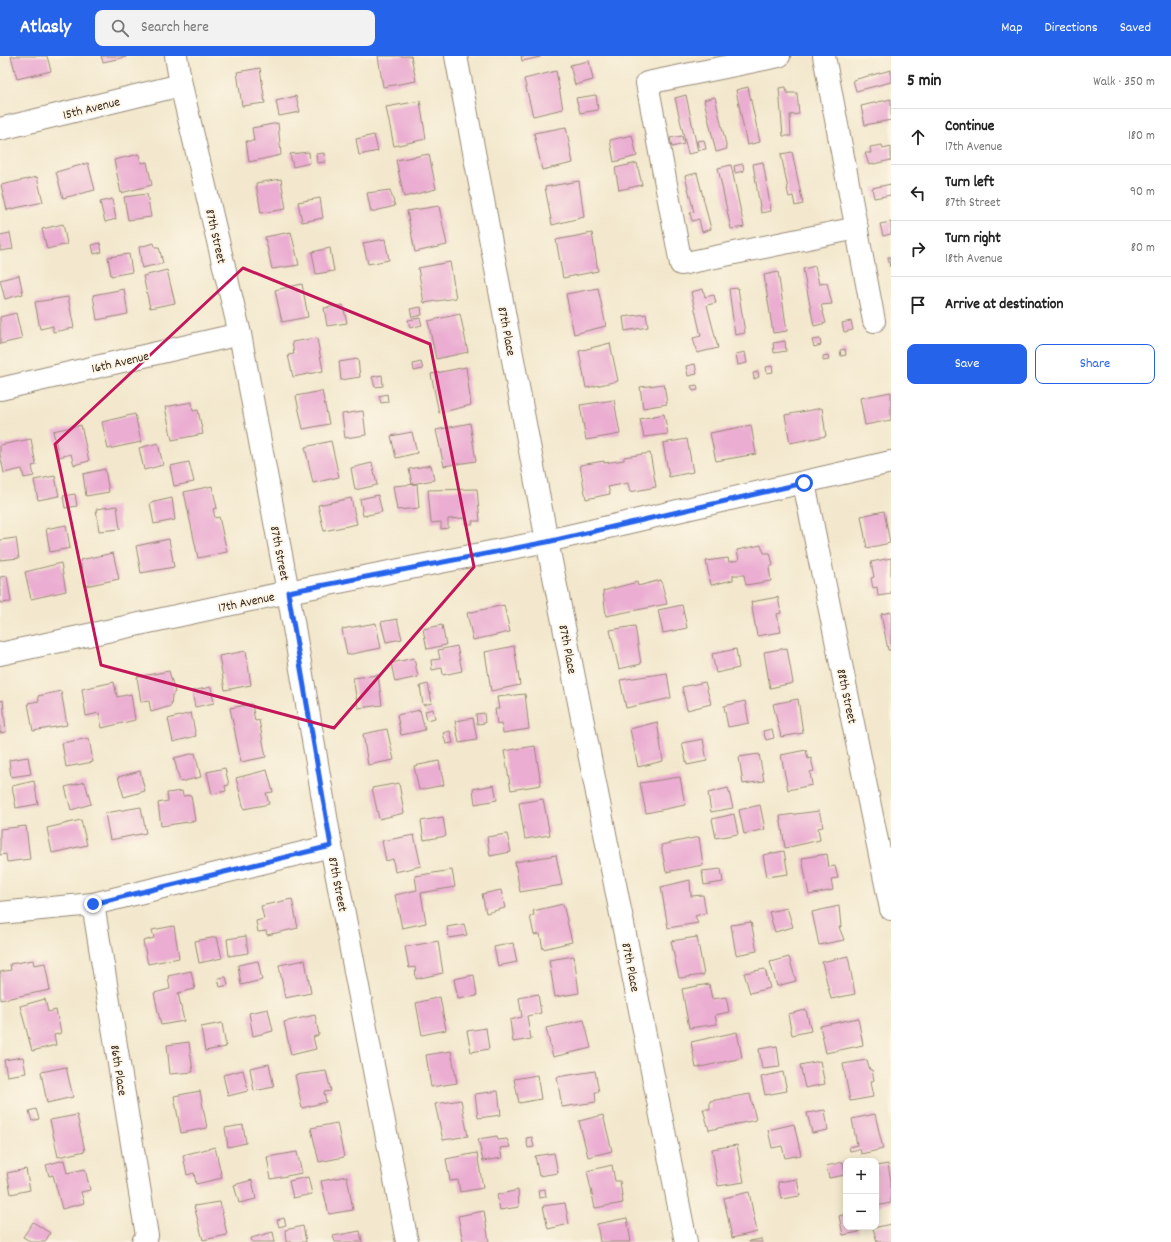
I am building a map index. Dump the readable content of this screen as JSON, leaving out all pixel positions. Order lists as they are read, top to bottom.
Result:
{
  "streets": {
    "street": [
      "15th Avenue",
      "87th Street",
      "87th Place",
      "16th Avenue",
      "17th Avenue",
      "88th Street",
      "86th Place"
    ]
  },
  "crossings": [
    ["15th Avenue", "87th Street"],
    ["87th Street", "16th Avenue"],
    ["87th Street", "17th Avenue"],
    ["87th Place", "17th Avenue"],
    ["17th Avenue", "88th Street"]
  ],
  "page": {
    "header": "Atlasly",
    "search": "Search here",
    "nav": ["Map", "Directions", "Saved"],
    "heading": ["5 min", "Walk · 350 m"],
    "list": [
      ["Continue", "17th Avenue", "180 m"],
      ["Turn left", "87th Street", "90 m"],
      ["Turn right", "18th Avenue", "80 m"],
      "Arrive at destination"
    ],
    "buttons": ["Save", "Share"],
    "map_buttons": ["+", "−"]
  }
}
